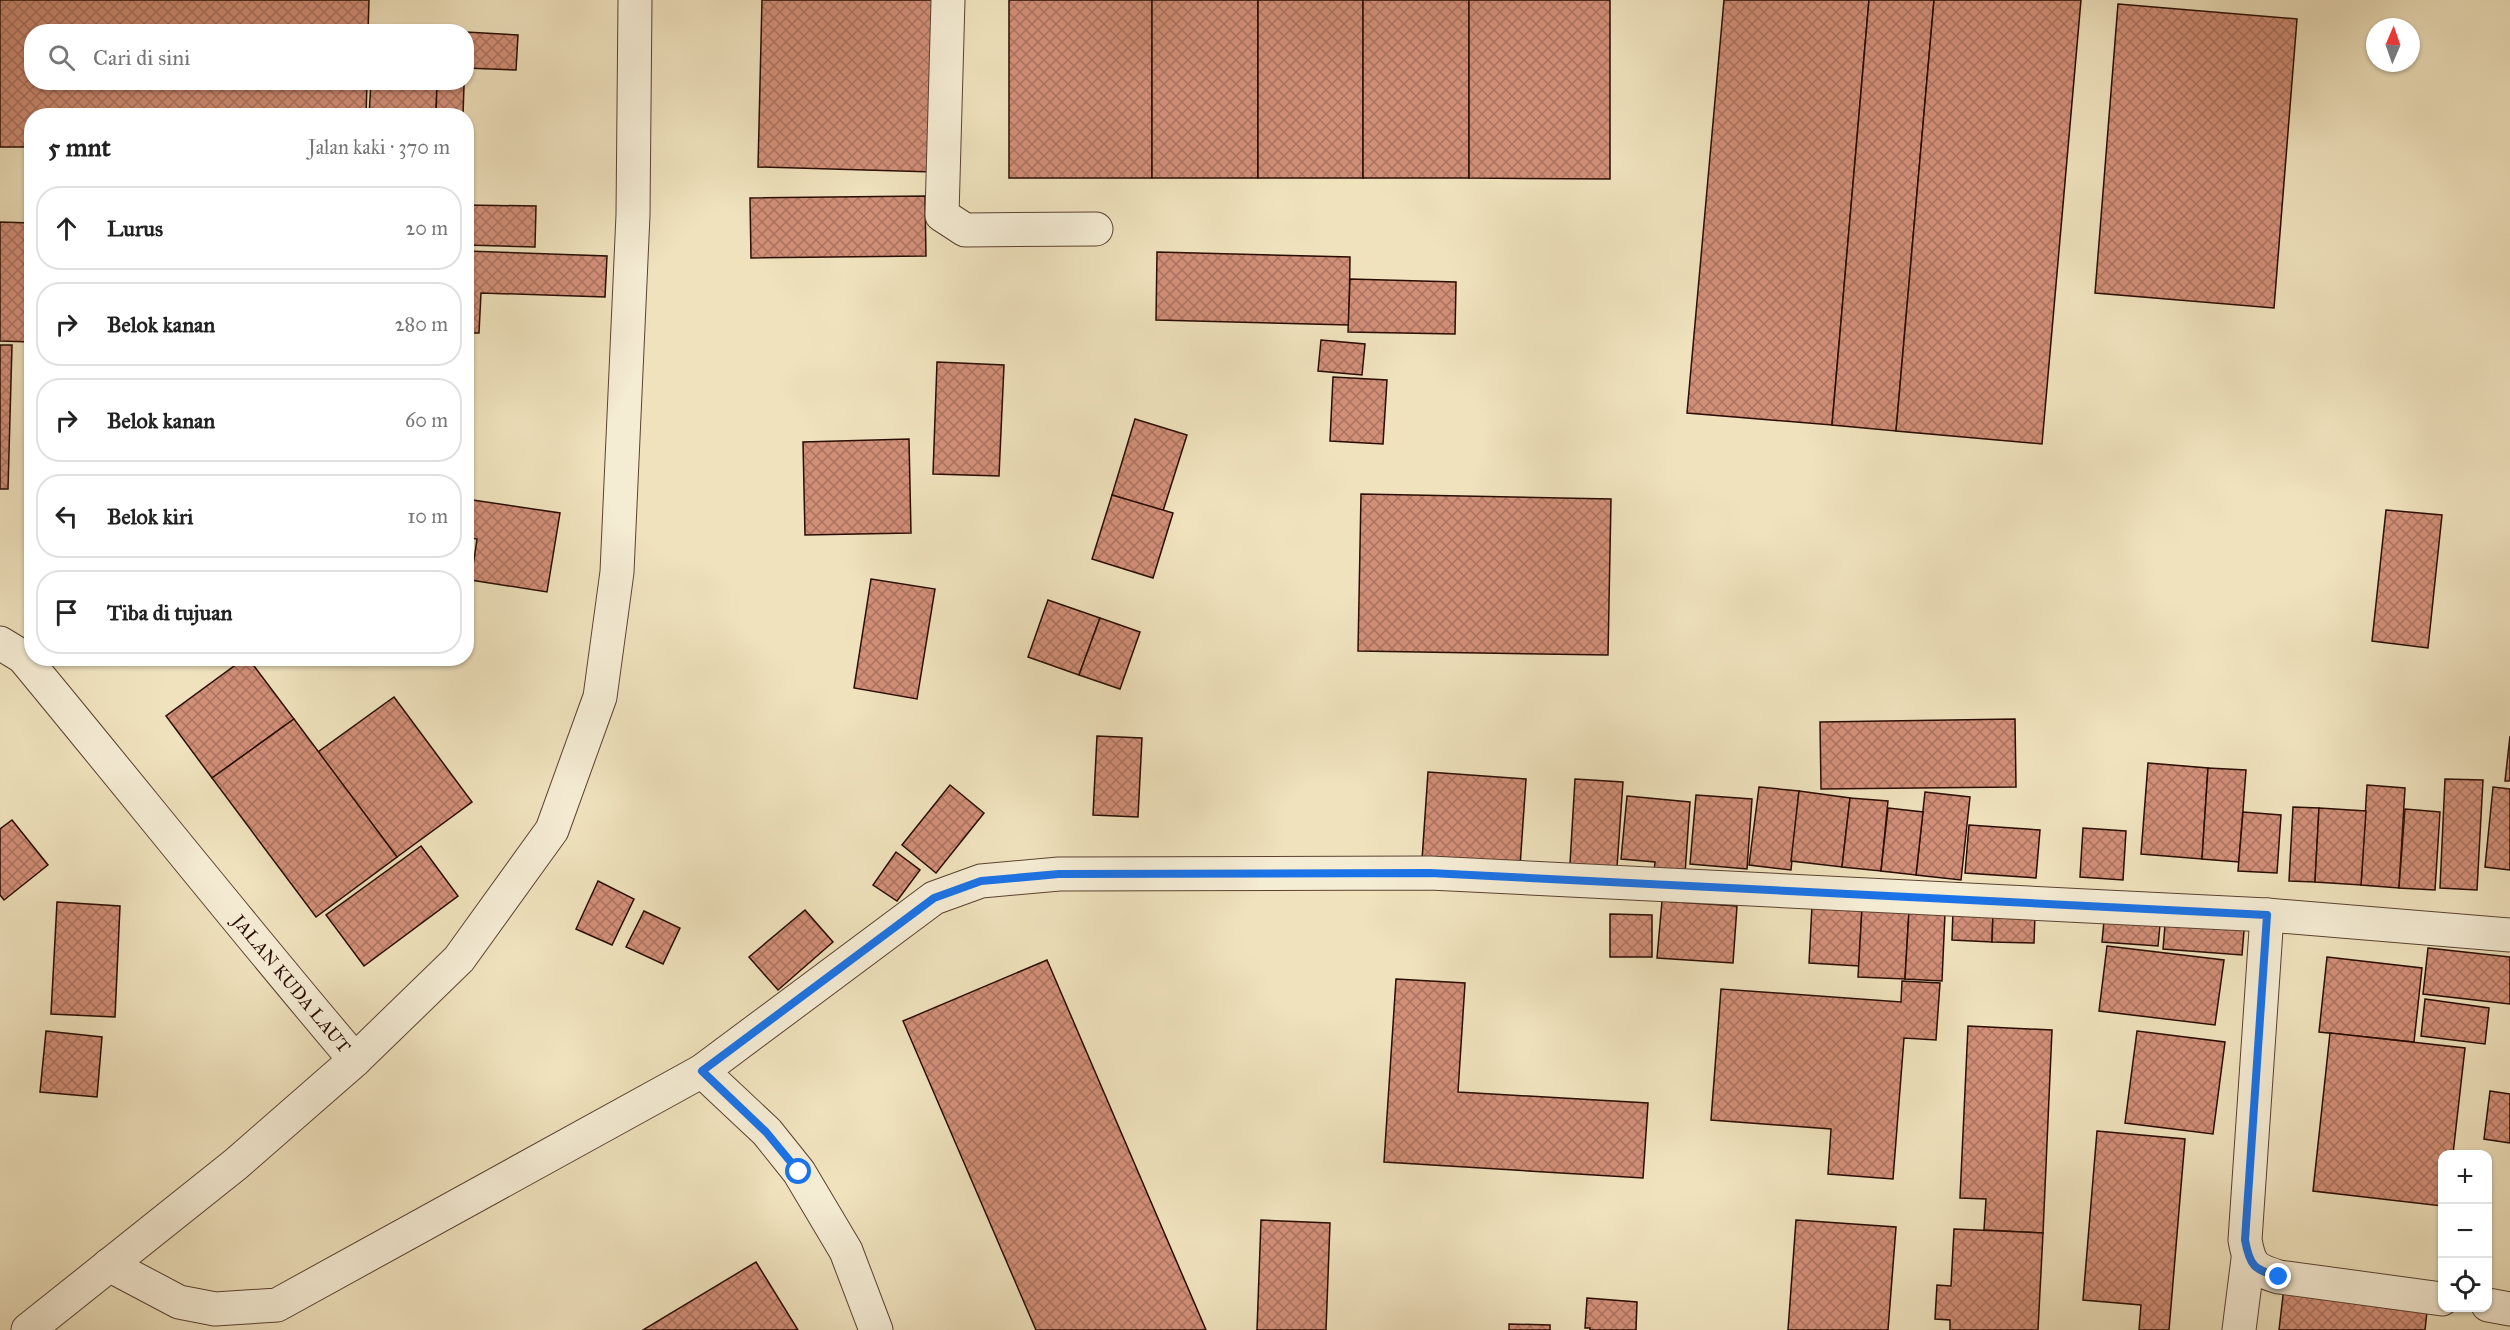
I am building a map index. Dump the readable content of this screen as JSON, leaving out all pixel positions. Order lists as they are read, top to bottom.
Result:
{
  "streets": {
    "street": ["JALAN KUDA LAUT"]
  },
  "north": "top",
  "page": {
    "search": "Cari di sini",
    "heading": ["5 mnt", "Jalan kaki · 370 m"],
    "list": [
      ["Lurus", "20 m"],
      ["Belok kanan", "280 m"],
      ["Belok kanan", "60 m"],
      ["Belok kiri", "10 m"],
      "Tiba di tujuan"
    ],
    "map_buttons": ["+", "−"]
  }
}
